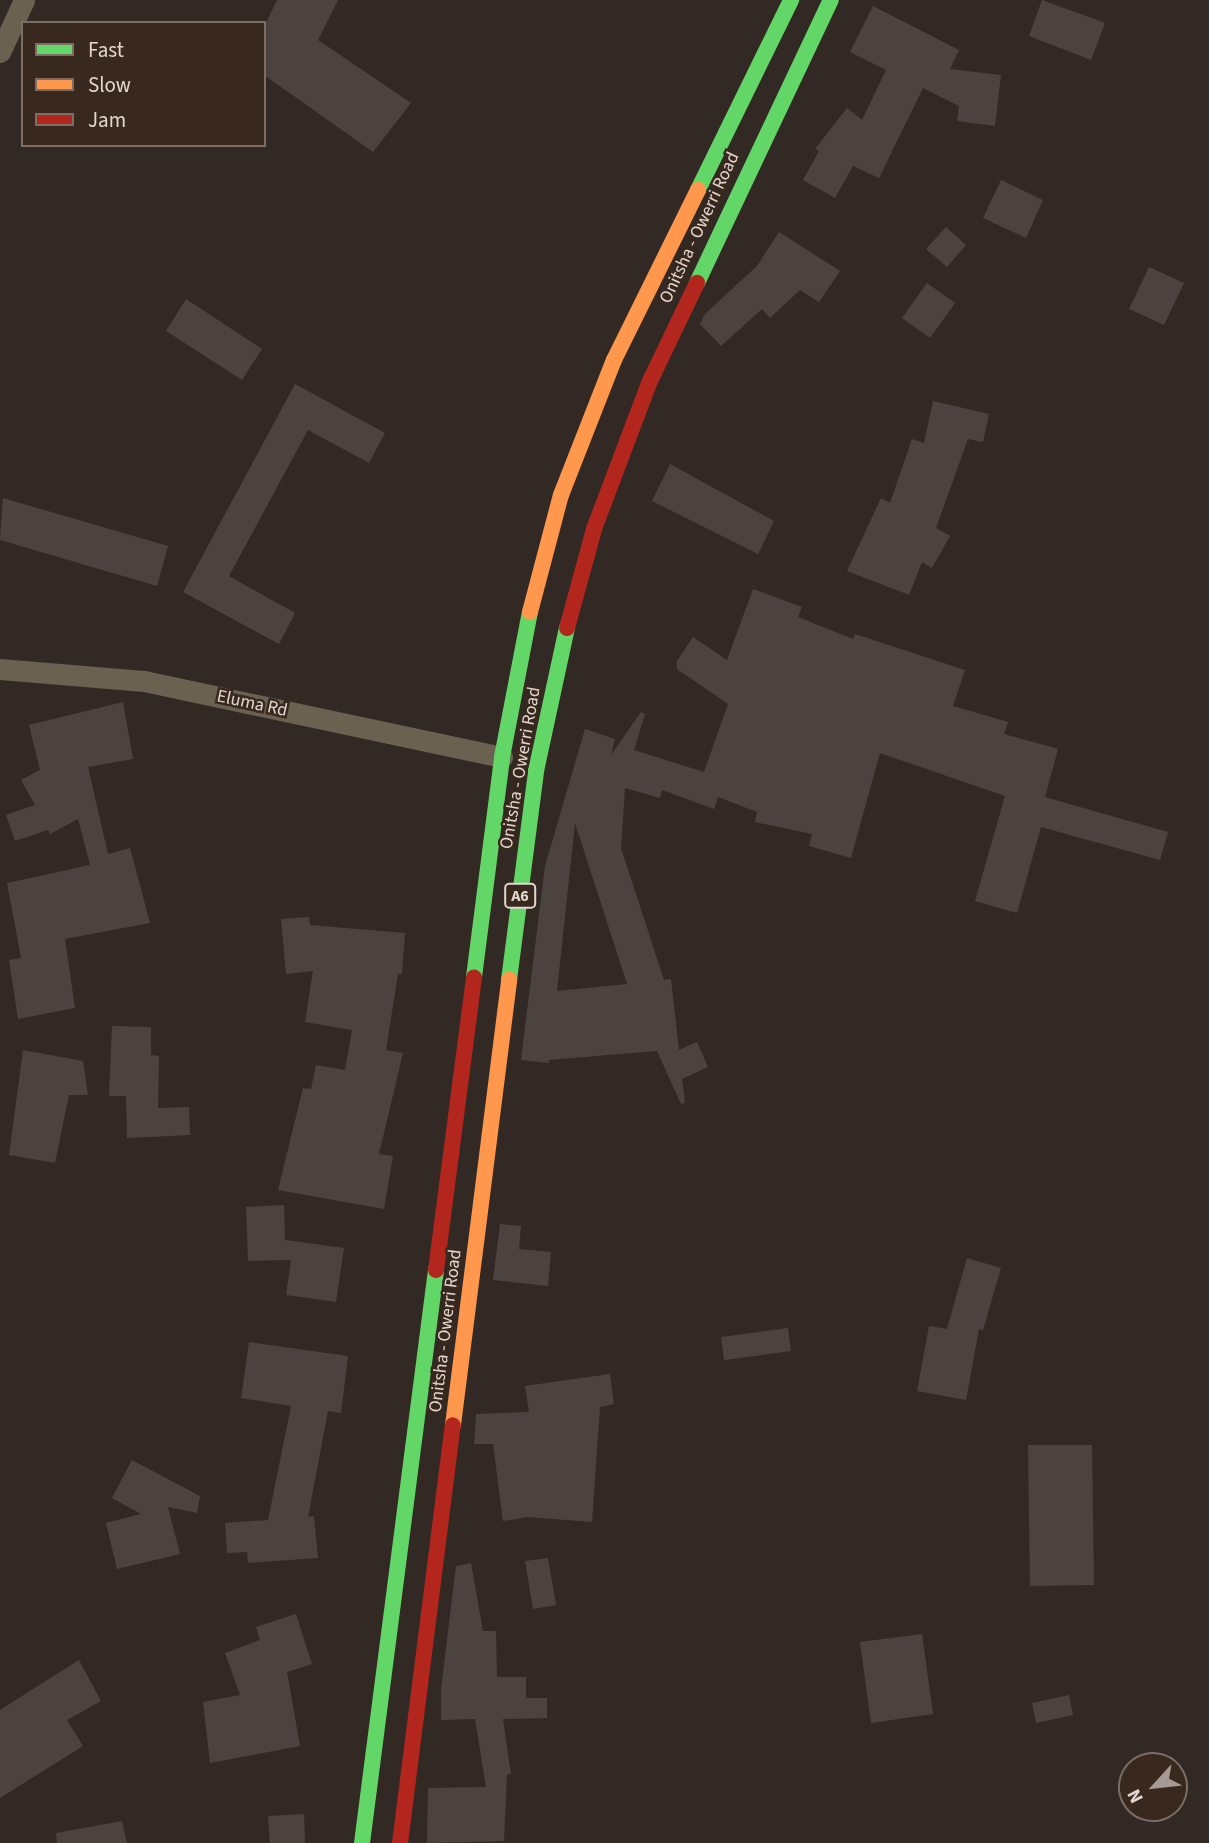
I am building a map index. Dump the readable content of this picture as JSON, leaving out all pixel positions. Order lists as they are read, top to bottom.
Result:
{
  "streets": {
    "highway": ["Onitsha - Owerri Road", "A6"],
    "street": ["Eluma Rd"]
  },
  "crossings": [
    ["Onitsha - Owerri Road", "Eluma Rd"]
  ],
  "legend": ["Fast", "Slow", "Jam"],
  "north": "bottom left"
}
